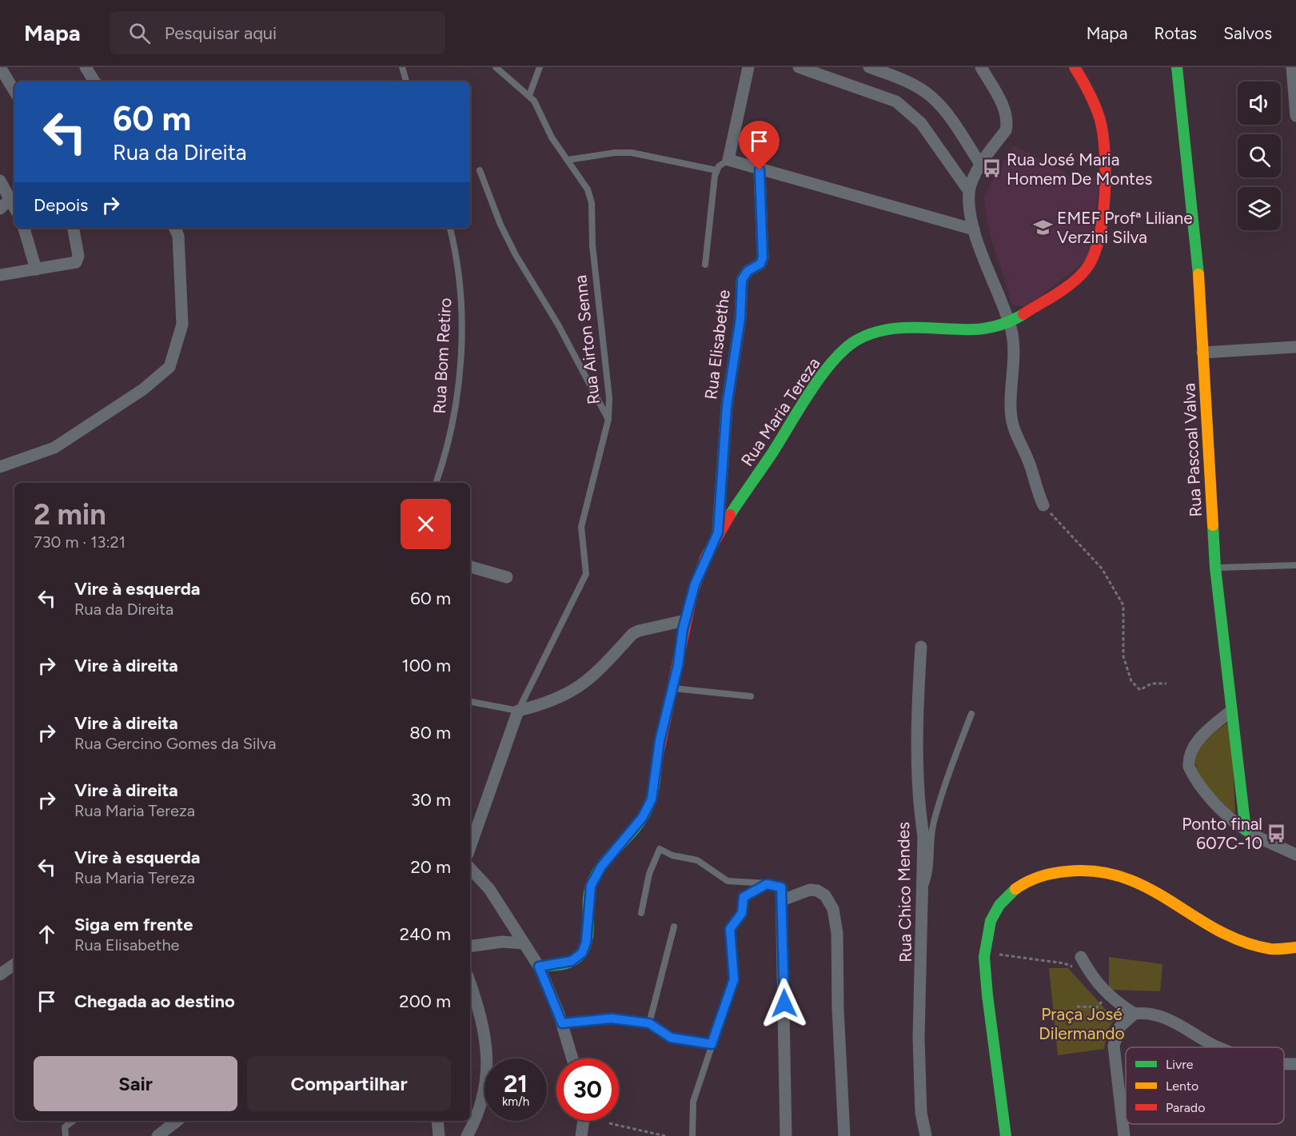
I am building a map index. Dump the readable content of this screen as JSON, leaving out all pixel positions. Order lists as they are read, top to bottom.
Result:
{
  "streets": {
    "street": [
      "Rua Elisabethe",
      "Rua Maria Tereza",
      "Rua Pascoal Valva",
      "Rua Chico Mendes"
    ],
    "lane": ["Rua Airton Senna", "Rua Bom Retiro"]
  },
  "crossings": [
    ["Rua Elisabethe", "Rua Maria Tereza"]
  ],
  "parks": ["Praça José Dilermando"],
  "places": {
    "bus stop": ["Rua José Maria Homem De Montes", "Ponto final 607C-10"],
    "school or university": ["EMEF Profª Liliane Verzini Silva"]
  },
  "legend": ["Livre", "Lento", "Parado"],
  "page": {
    "header": "Mapa",
    "search": "Pesquisar aqui",
    "nav": ["Mapa", "Rotas", "Salvos"],
    "turn": ["60 m", "Rua da Direita"],
    "then": "Depois",
    "heading": ["2 min", "730 m · 13:21"],
    "list": [
      {
        "name": "Vire à esquerda",
        "note": "Rua da Direita",
        "value": "60 m"
      },
      {
        "name": "Vire à direita",
        "value": "100 m"
      },
      {
        "name": "Vire à direita",
        "note": "Rua Gercino Gomes da Silva",
        "value": "80 m"
      },
      {
        "name": "Vire à direita",
        "note": "Rua Maria Tereza",
        "value": "30 m"
      },
      {
        "name": "Vire à esquerda",
        "note": "Rua Maria Tereza",
        "value": "20 m"
      },
      {
        "name": "Siga em frente",
        "note": "Rua Elisabethe",
        "value": "240 m"
      },
      {
        "name": "Chegada ao destino",
        "value": "200 m"
      }
    ],
    "buttons": ["Sair", "Compartilhar"],
    "speed": "21 km/h",
    "limit": "30"
  }
}
